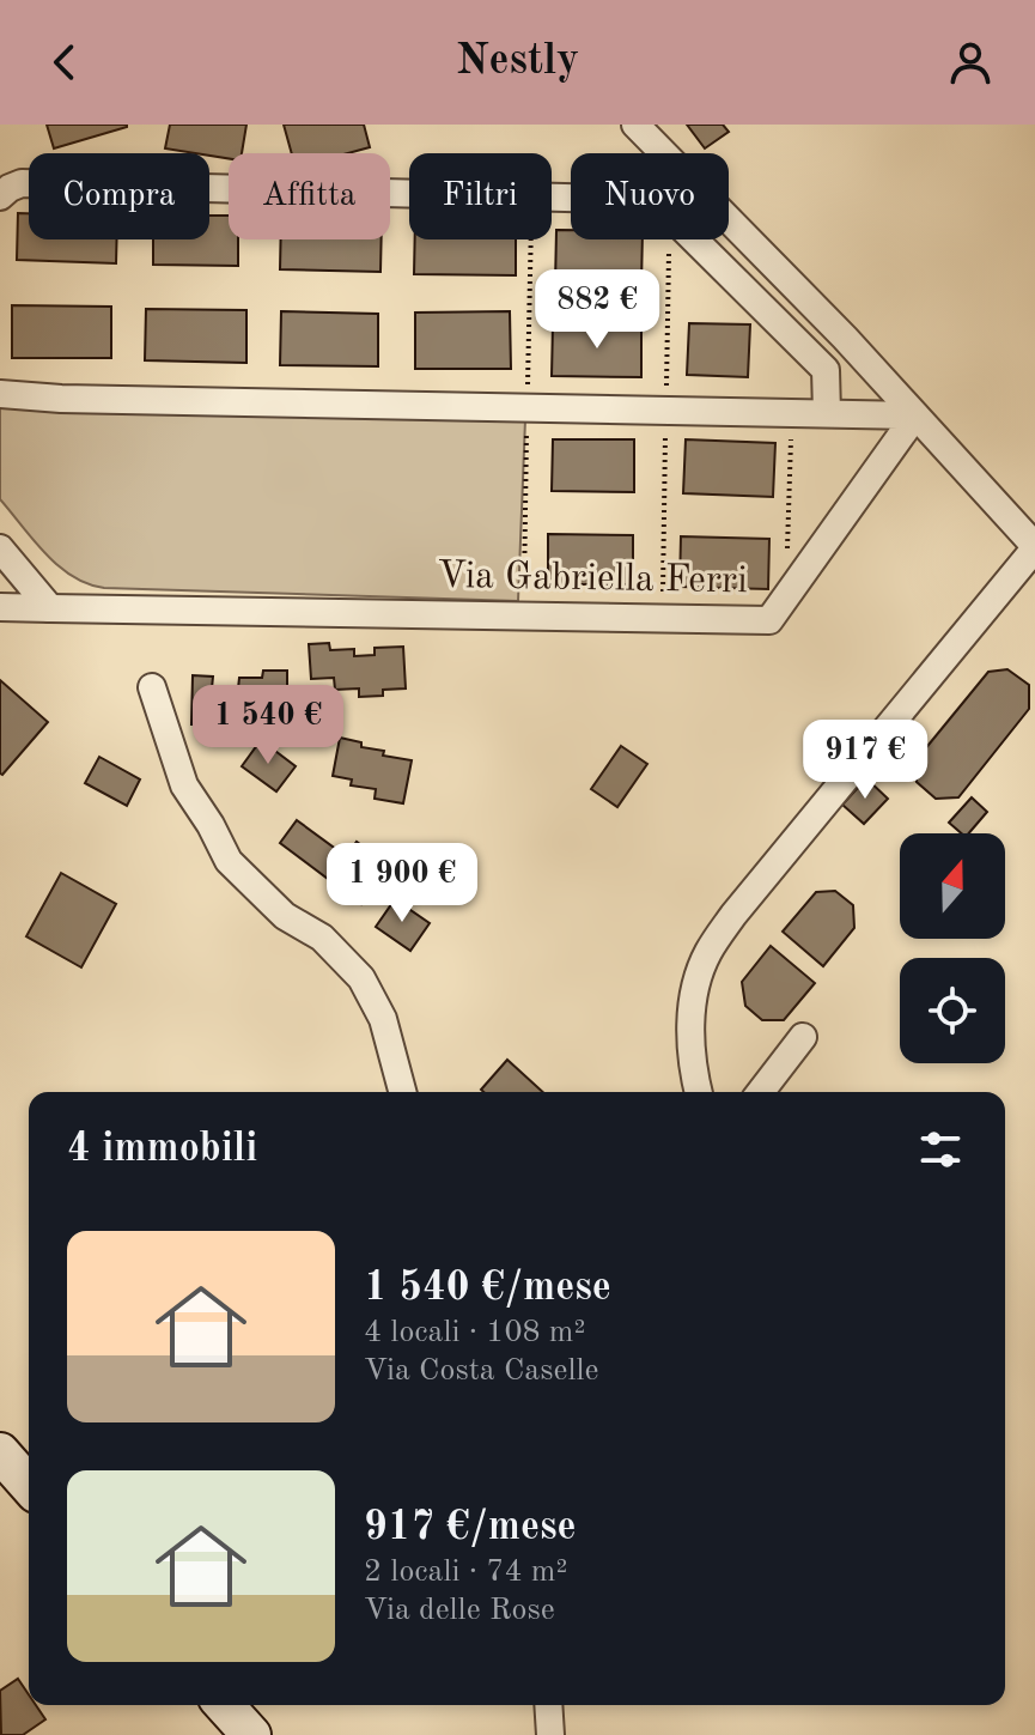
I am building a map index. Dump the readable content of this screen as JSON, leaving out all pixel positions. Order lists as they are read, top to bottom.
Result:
{
  "streets": {
    "street": ["Via Gabriella Ferri"]
  },
  "north": "top",
  "page": {
    "header": "Nestly",
    "chip": [
      "Compra",
      "Affitta",
      "Filtri",
      "Nuovo"
    ],
    "price": [
      "882 €",
      "1 540 €",
      "917 €",
      "1 900 €"
    ],
    "heading": "4 immobili",
    "list": [
      {
        "name": "1 540 €/mese",
        "note": "4 locali · 108 m² · Via Costa Caselle"
      },
      {
        "name": "917 €/mese",
        "note": "2 locali · 74 m² · Via delle Rose"
      }
    ]
  }
}
